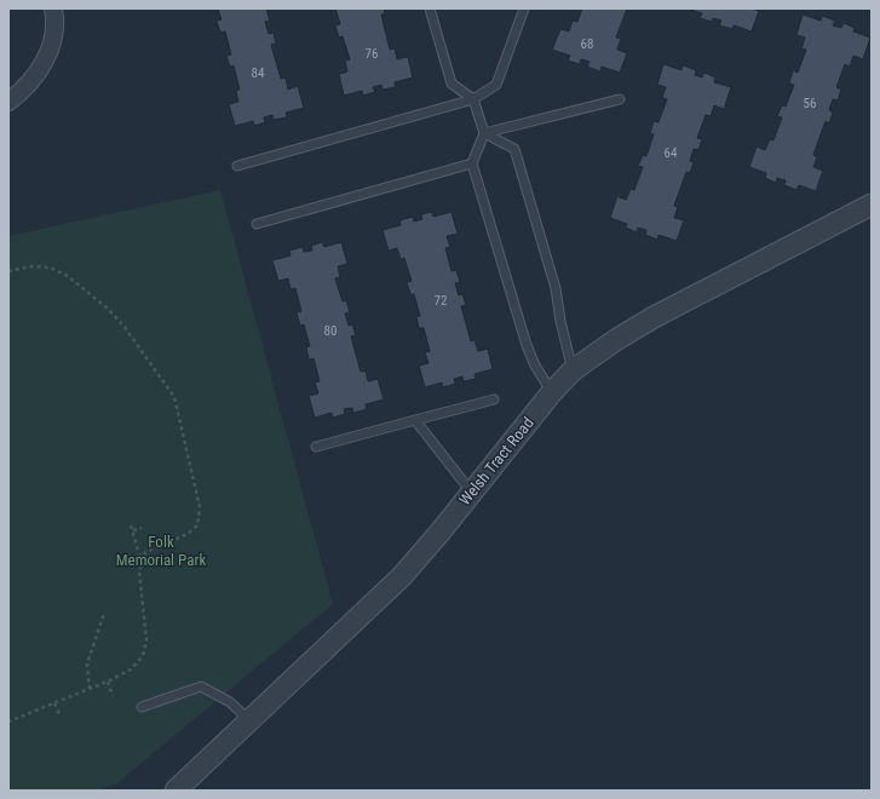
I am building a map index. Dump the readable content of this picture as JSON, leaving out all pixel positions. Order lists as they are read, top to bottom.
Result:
{
  "streets": {
    "street": ["Welsh Tract Road"]
  },
  "parks": ["Folk Memorial Park"],
  "house_numbers": [
    "68",
    "76",
    "84",
    "56",
    "64",
    "72",
    "80"
  ]
}
